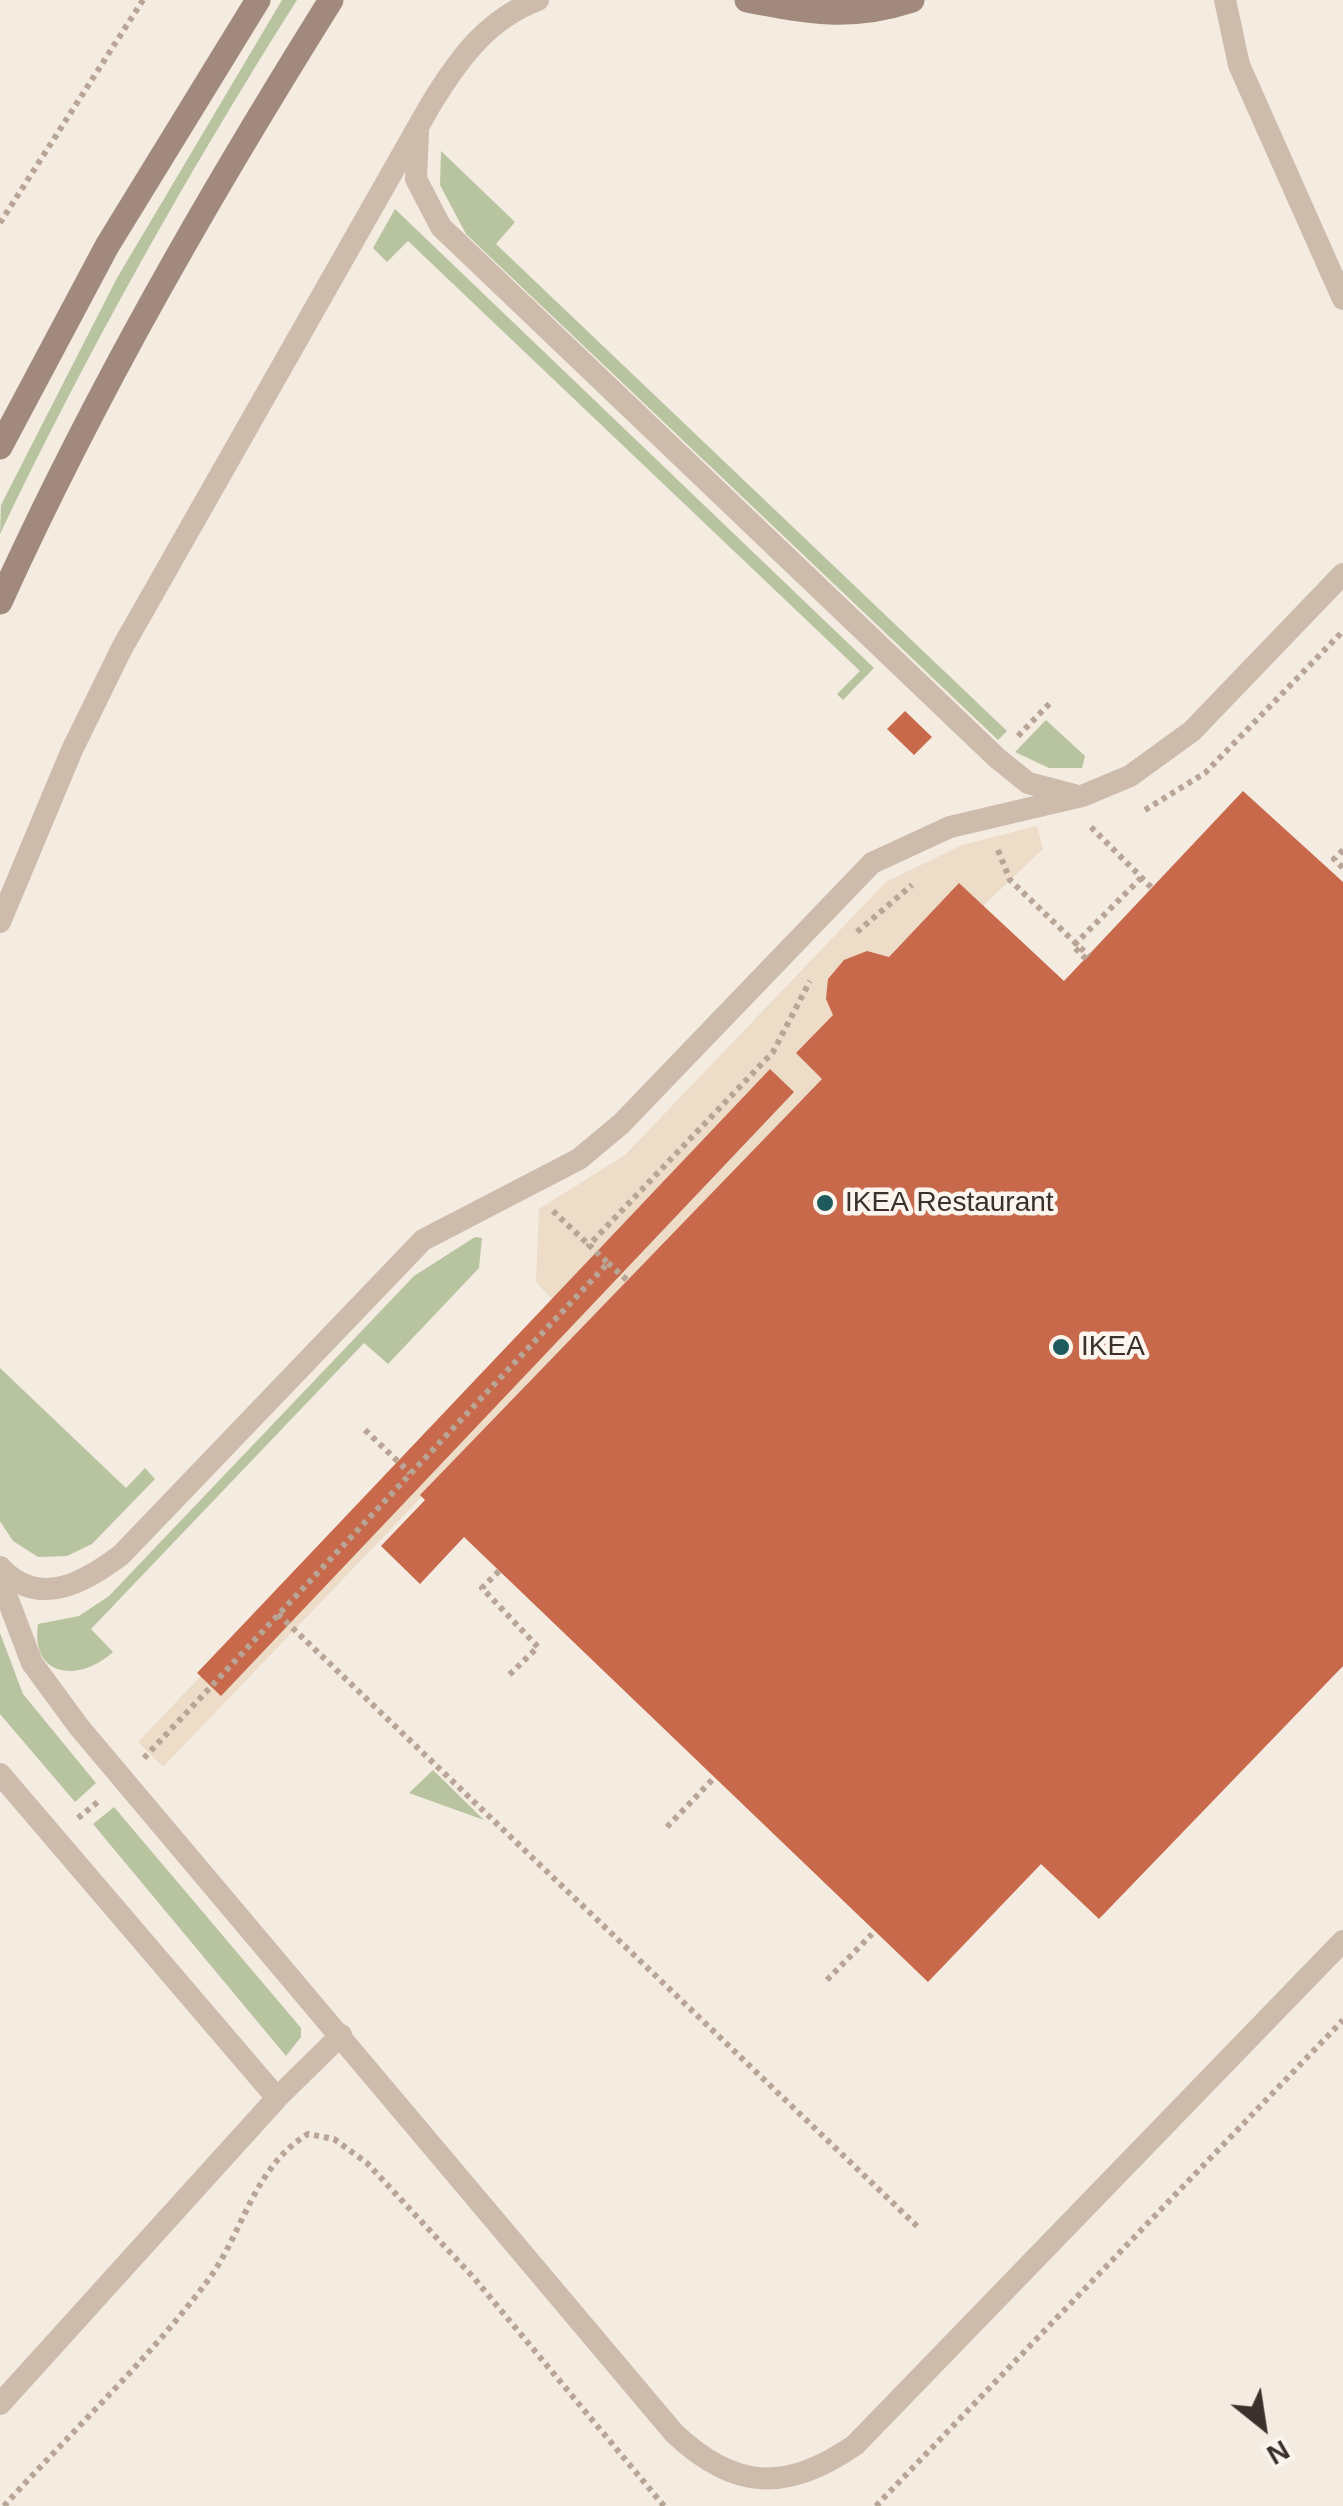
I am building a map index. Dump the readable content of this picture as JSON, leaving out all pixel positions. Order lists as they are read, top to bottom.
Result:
{
  "places": ["IKEA Restaurant", "IKEA"],
  "north": "bottom right"
}
